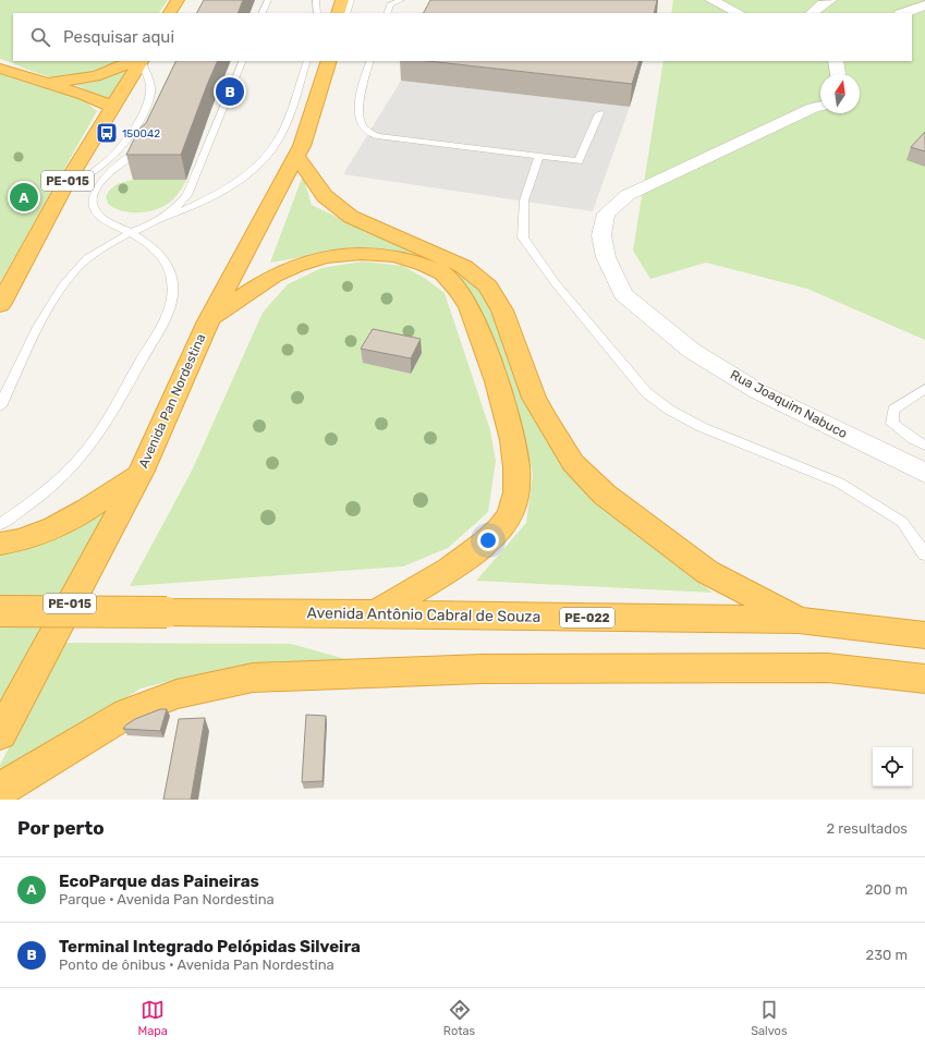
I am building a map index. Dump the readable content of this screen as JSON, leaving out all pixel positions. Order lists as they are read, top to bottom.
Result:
{
  "streets": {
    "highway": [
      "PE-015",
      "Avenida Pan Nordestina",
      "Avenida Antônio Cabral de Souza",
      "PE-022"
    ],
    "street": ["Rua Joaquim Nabuco"]
  },
  "places": {
    "bus stop": ["150042"]
  },
  "north": "top",
  "page": {
    "search": "Pesquisar aqui",
    "pins": ["B", "A"],
    "heading": ["Por perto", "2 resultados"],
    "list": [
      {
        "mark": "A",
        "name": "EcoParque das Paineiras",
        "note": "Parque · Avenida Pan Nordestina",
        "value": "200 m"
      },
      {
        "mark": "B",
        "name": "Terminal Integrado Pelópidas Silveira",
        "note": "Ponto de ônibus · Avenida Pan Nordestina",
        "value": "230 m"
      }
    ],
    "nav": ["Mapa", "Rotas", "Salvos"]
  }
}
